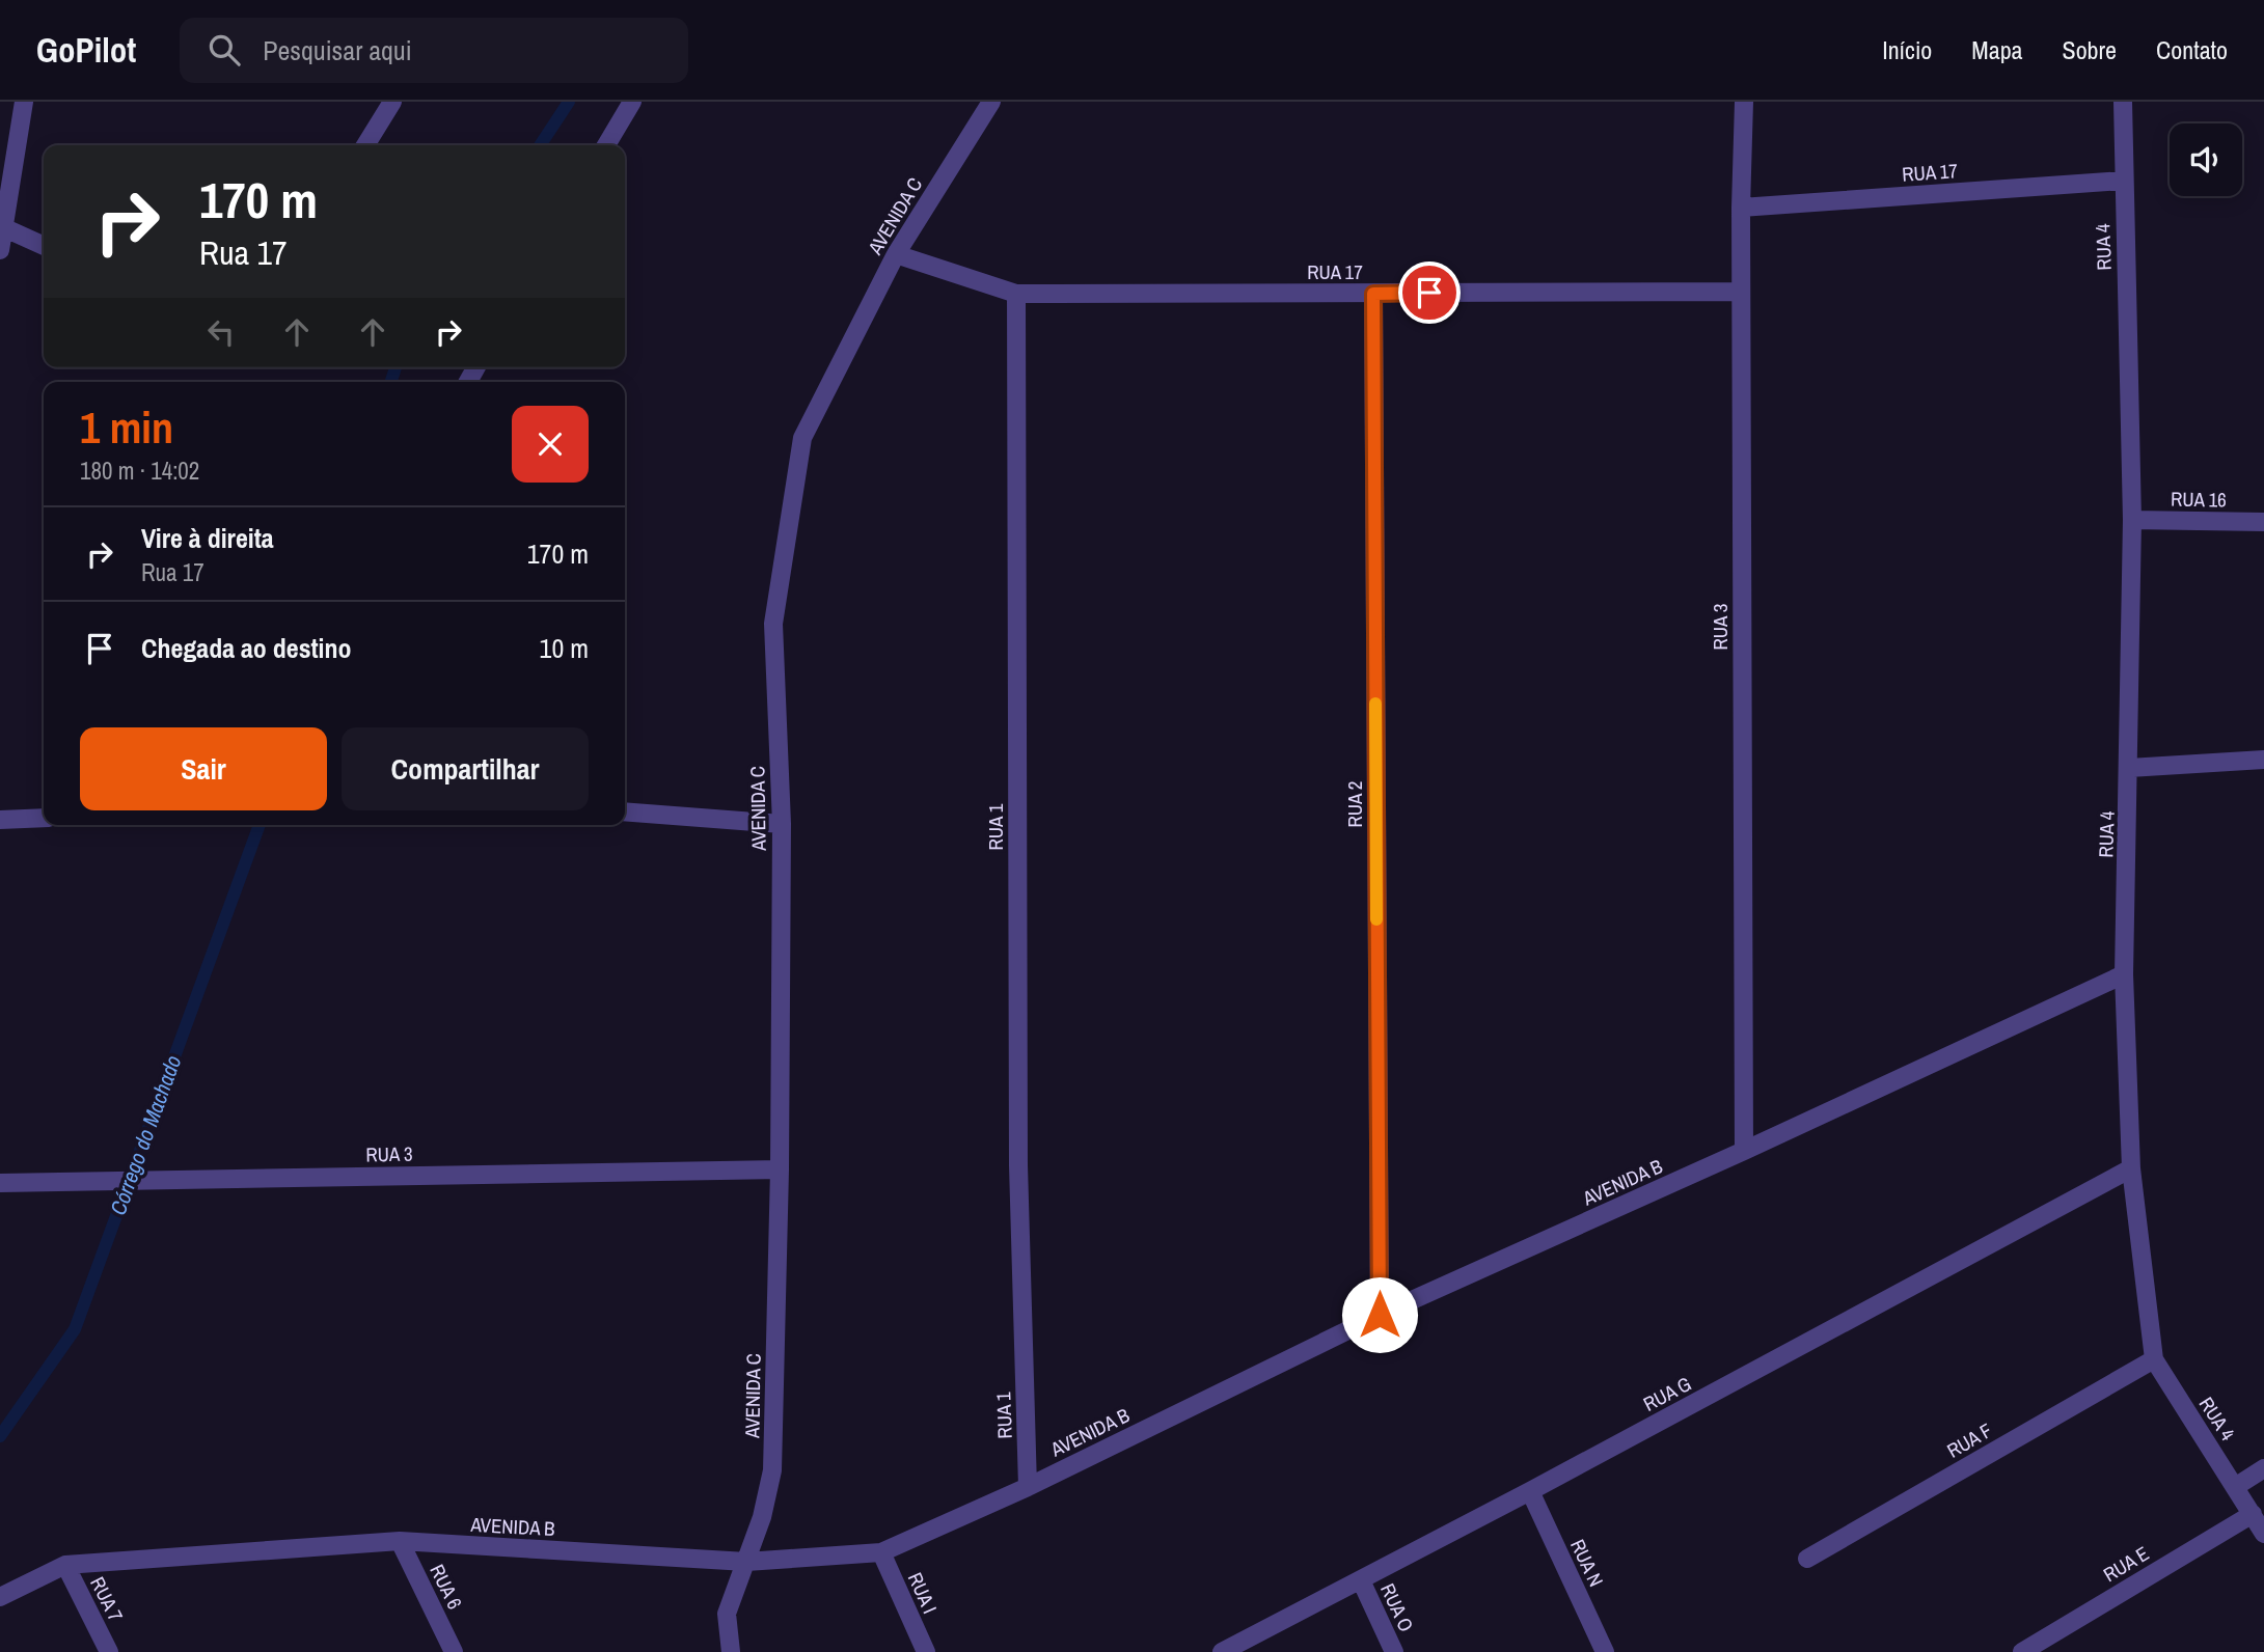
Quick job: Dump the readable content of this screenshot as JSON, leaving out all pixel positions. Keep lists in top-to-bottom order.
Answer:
{
  "streets": {
    "street": [
      "RUA 17",
      "AVENIDA C",
      "RUA 4",
      "RUA 16",
      "RUA 3",
      "RUA 2",
      "RUA 1",
      "AVENIDA B",
      "RUA G",
      "RUA F",
      "RUA N",
      "RUA E",
      "RUA 6",
      "RUA I",
      "RUA 7",
      "RUA O"
    ]
  },
  "crossings": [
    ["RUA 17", "RUA 4"],
    ["RUA 17", "RUA 3"],
    ["RUA 17", "RUA 2"],
    ["RUA 17", "RUA 1"],
    ["AVENIDA C", "RUA 3"],
    ["AVENIDA C", "AVENIDA B"],
    ["RUA 4", "RUA 16"],
    ["RUA 4", "AVENIDA B"],
    ["RUA 4", "RUA G"],
    ["RUA 4", "RUA F"],
    ["RUA 4", "RUA E"],
    ["RUA 3", "AVENIDA B"],
    ["RUA 2", "AVENIDA B"],
    ["RUA 1", "AVENIDA B"],
    ["AVENIDA B", "RUA 6"],
    ["AVENIDA B", "RUA I"],
    ["AVENIDA B", "RUA 7"],
    ["RUA G", "RUA N"],
    ["RUA G", "RUA O"]
  ],
  "water": ["Córrego do Machado"],
  "page": {
    "header": "GoPilot",
    "search": "Pesquisar aqui",
    "nav": [
      "Início",
      "Mapa",
      "Sobre",
      "Contato"
    ],
    "turn": ["170 m", "Rua 17"],
    "heading": ["1 min", "180 m · 14:02"],
    "list": [
      {
        "name": "Vire à direita",
        "note": "Rua 17",
        "value": "170 m"
      },
      {
        "name": "Chegada ao destino",
        "value": "10 m"
      }
    ],
    "buttons": ["Sair", "Compartilhar"]
  }
}
